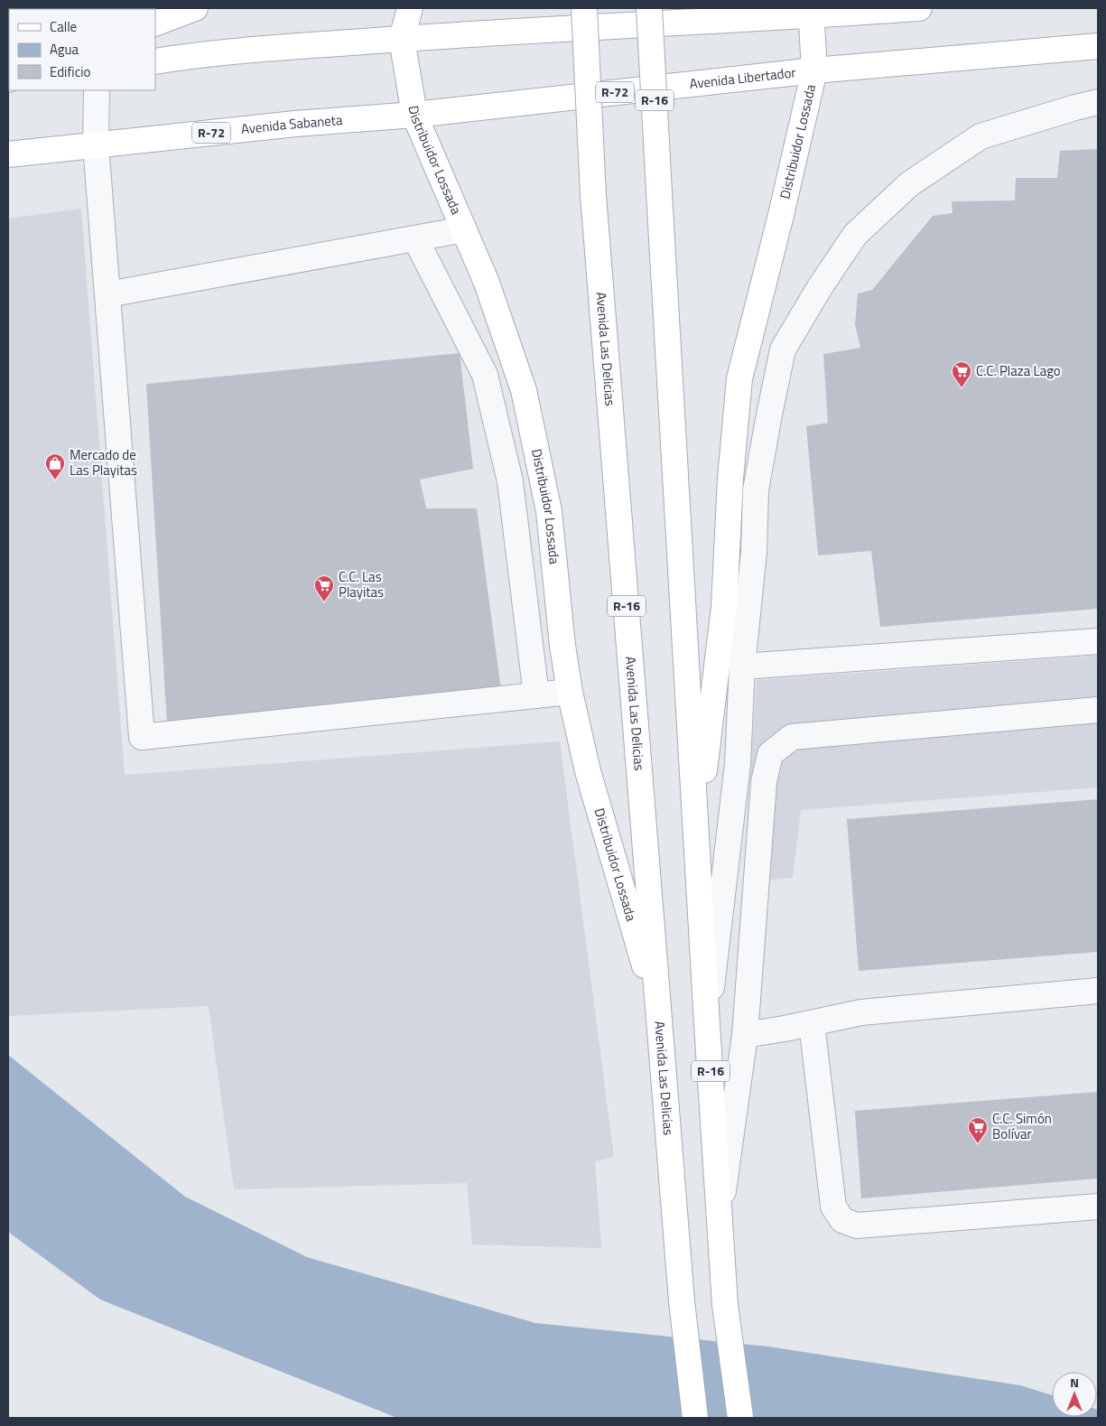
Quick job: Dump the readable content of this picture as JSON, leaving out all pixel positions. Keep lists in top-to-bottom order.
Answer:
{
  "streets": {
    "main road": [
      "Avenida Libertador",
      "R-72",
      "R-16",
      "Avenida Sabaneta",
      "Distribuidor Lossada",
      "Avenida Las Delicias"
    ]
  },
  "crossings": [
    ["Avenida Libertador", "Avenida Sabaneta"],
    ["Avenida Libertador", "Distribuidor Lossada"],
    ["R-16", "Distribuidor Lossada"],
    ["Avenida Sabaneta", "Distribuidor Lossada"],
    ["Distribuidor Lossada", "Avenida Las Delicias"]
  ],
  "places": {
    "supermarket": ["C.C. Plaza Lago", "C.C. Las Playitas", "C.C. Simón Bolívar"],
    "shop": ["Mercado de Las Playitas"]
  },
  "legend": ["Calle", "Agua", "Edificio"],
  "north": "top"
}
